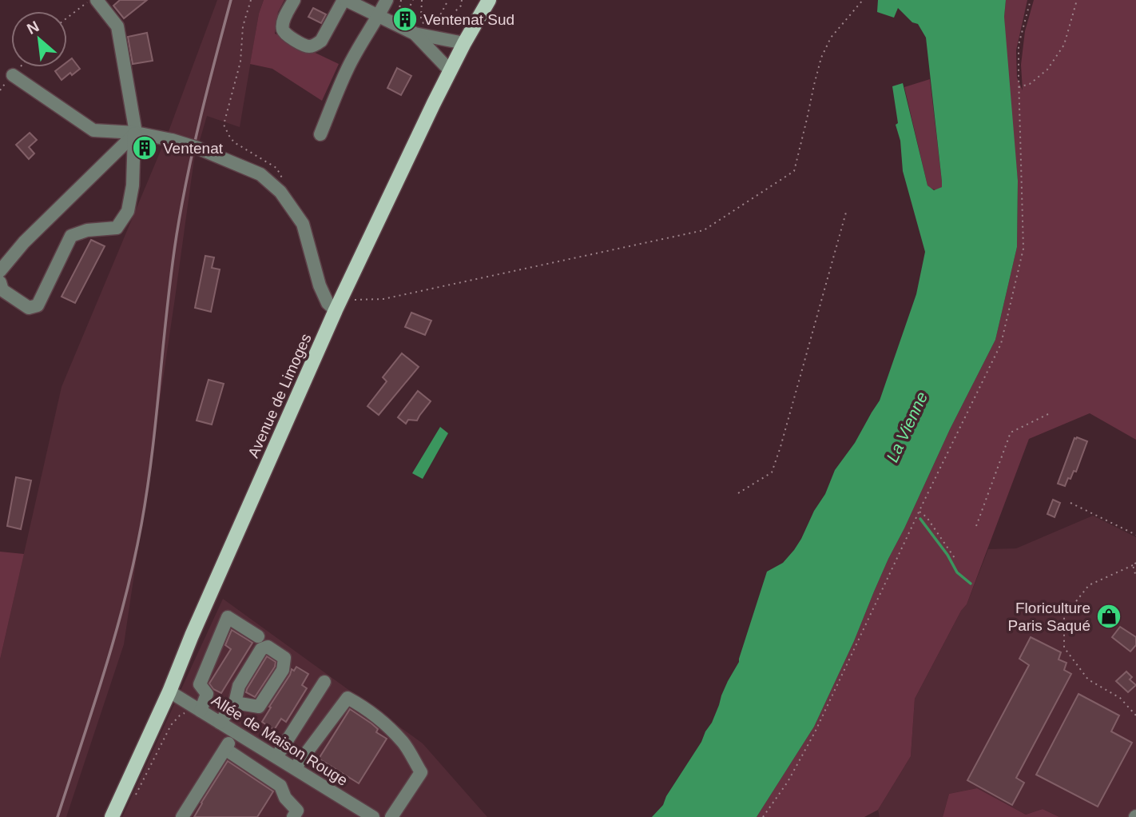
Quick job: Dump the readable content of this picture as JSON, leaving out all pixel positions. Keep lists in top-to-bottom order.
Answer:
{
  "streets": {
    "main road": ["Avenue de Limoges"],
    "street": ["Allée de Maison Rouge"]
  },
  "crossings": [
    ["Avenue de Limoges", "Allée de Maison Rouge"]
  ],
  "water": ["La Vienne"],
  "places": {
    "building": ["Ventenat Sud", "Ventenat"],
    "shop": ["Floriculture Paris Saqué"]
  },
  "north": "top left"
}
